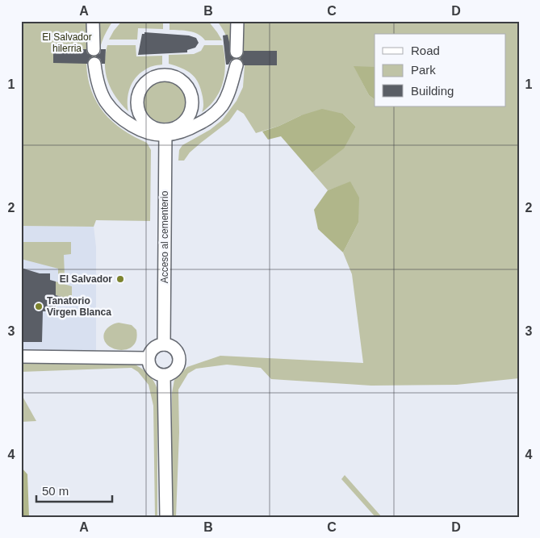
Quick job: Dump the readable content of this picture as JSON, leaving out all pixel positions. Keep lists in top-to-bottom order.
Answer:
{
  "streets": {
    "street": ["Acceso al cementerio"]
  },
  "parks": ["El Salvador hilerria"],
  "places": ["El Salvador", "Tanatorio Virgen Blanca"],
  "legend": ["Road", "Park", "Building"],
  "scale_bar": "50 m",
  "grid": {
    "columns": [
      "A",
      "B",
      "C",
      "D"
    ],
    "rows": [
      "1",
      "2",
      "3",
      "4"
    ]
  }
}
